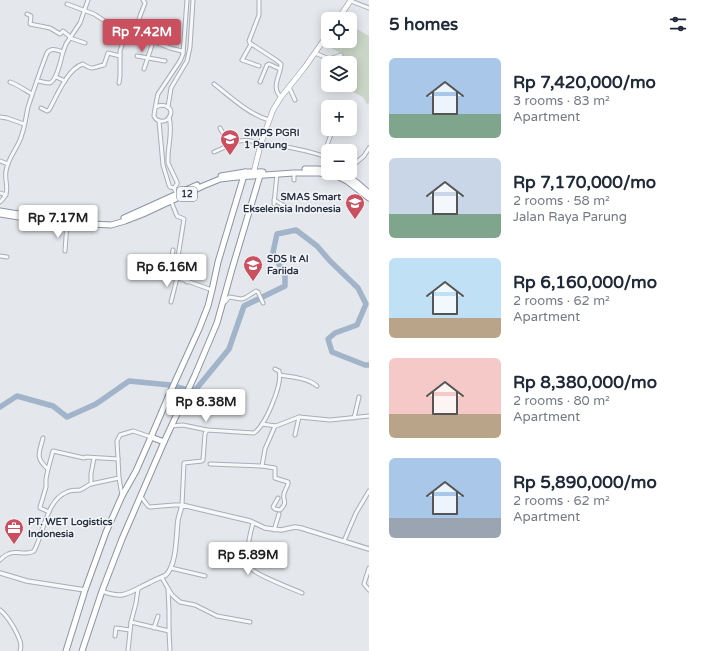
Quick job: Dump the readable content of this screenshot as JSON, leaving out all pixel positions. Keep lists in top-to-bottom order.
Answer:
{
  "streets": {
    "highway": ["12"]
  },
  "places": {
    "school or university": ["SMPS PGRI 1 Parung", "SMAS Smart Ekselensia Indonesia", "SDS It Al Fariida"],
    "office": ["PT. WET Logistics Indonesia"]
  },
  "page": {
    "heading": "5 homes",
    "map_buttons": ["+", "−"],
    "price": [
      "Rp 7.42M",
      "Rp 7.17M",
      "Rp 6.16M",
      "Rp 8.38M",
      "Rp 5.89M"
    ],
    "list": [
      {
        "name": "Rp 7,420,000/mo",
        "note": "3 rooms · 83 m² · Apartment"
      },
      {
        "name": "Rp 7,170,000/mo",
        "note": "2 rooms · 58 m² · Jalan Raya Parung"
      },
      {
        "name": "Rp 6,160,000/mo",
        "note": "2 rooms · 62 m² · Apartment"
      },
      {
        "name": "Rp 8,380,000/mo",
        "note": "2 rooms · 80 m² · Apartment"
      },
      {
        "name": "Rp 5,890,000/mo",
        "note": "2 rooms · 62 m² · Apartment"
      }
    ]
  }
}
